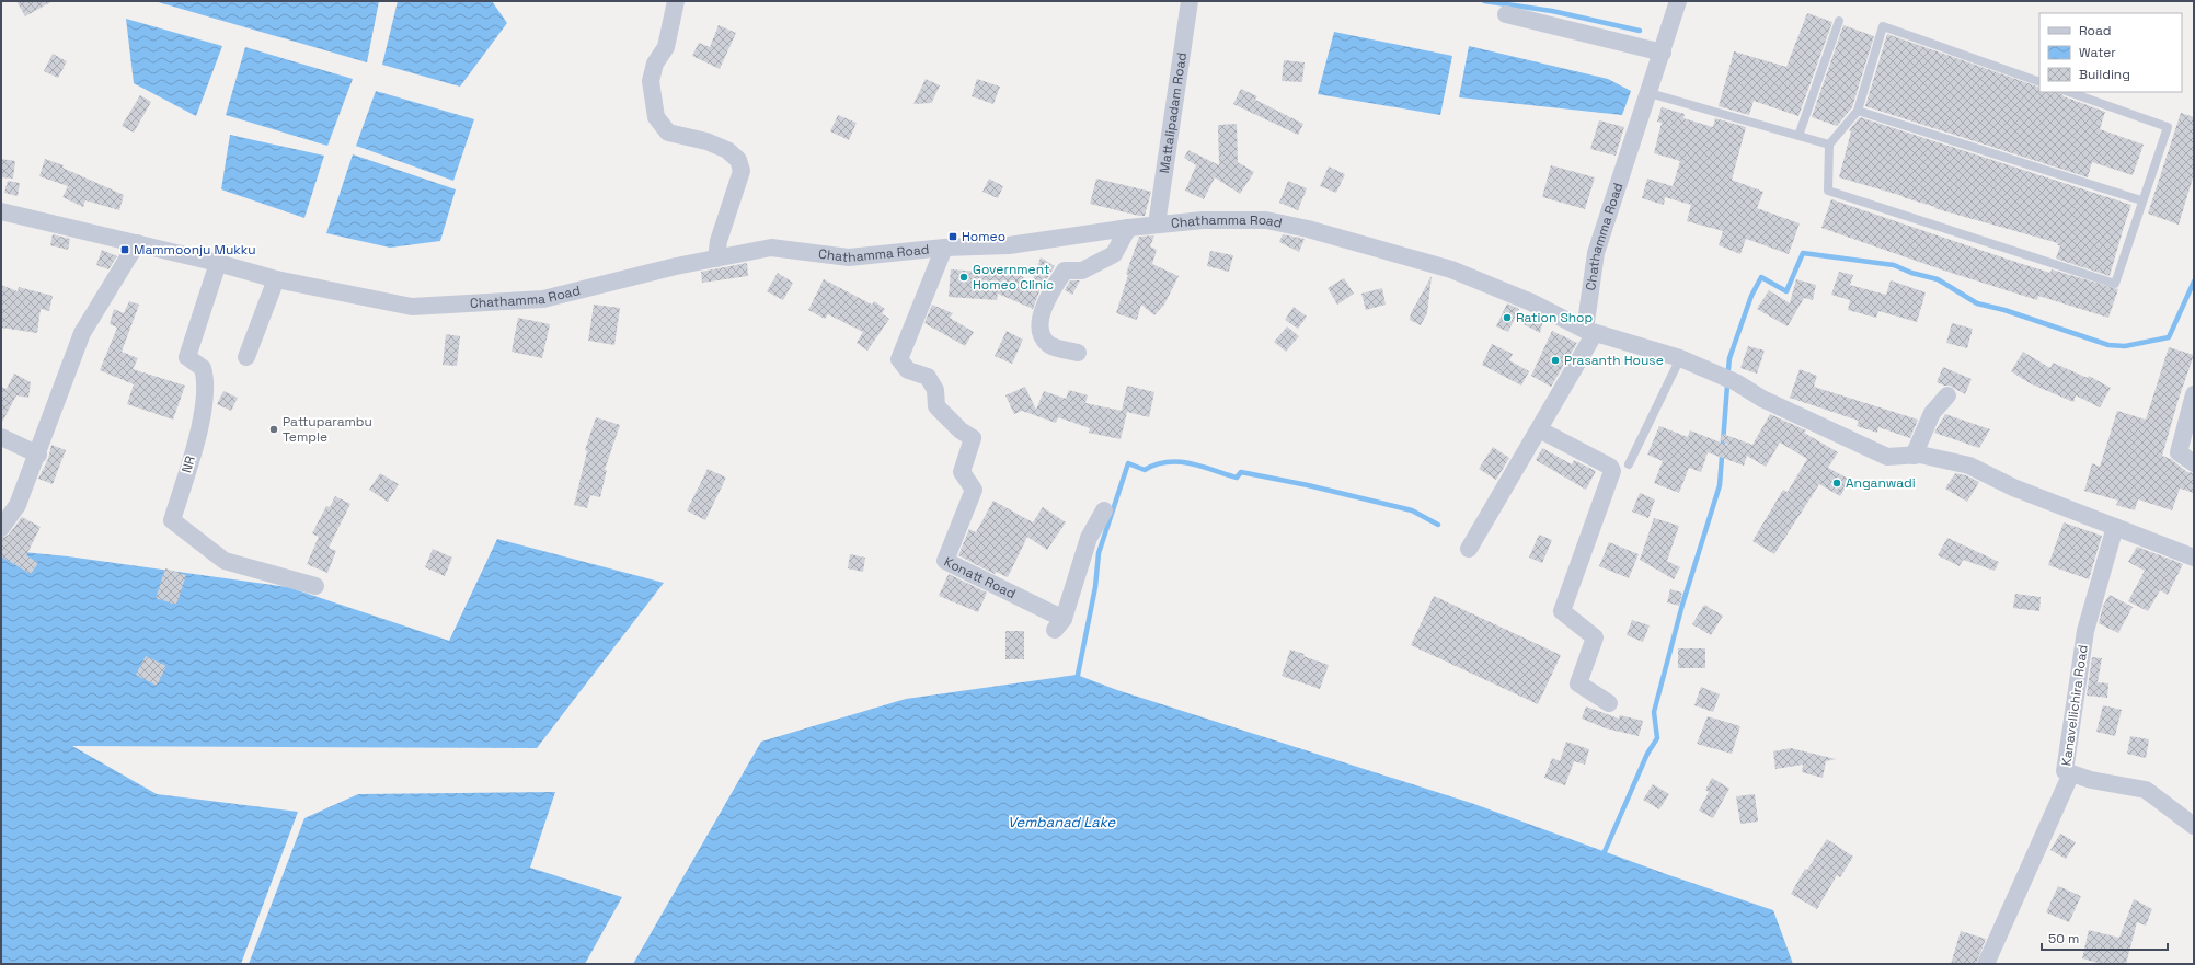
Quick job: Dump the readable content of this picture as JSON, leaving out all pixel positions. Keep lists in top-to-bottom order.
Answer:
{
  "streets": {
    "street": [
      "Mattalipadam Road",
      "Chathamma Road",
      "NR",
      "Konatt Road",
      "Kanavellichira Road"
    ]
  },
  "crossings": [
    ["Mattalipadam Road", "Chathamma Road"],
    ["Chathamma Road", "NR"],
    ["Chathamma Road", "Konatt Road"]
  ],
  "water": ["Vembanad Lake"],
  "places": {
    "transit": ["Homeo", "Mammoonju Mukku"],
    "other": [
      "Government Homeo Clinic",
      "Ration Shop",
      "Prasanth House",
      "Pattuparambu Temple",
      "Anganwadi"
    ]
  },
  "legend": ["Road", "Water", "Building"],
  "scale_bar": "50 m"
}
